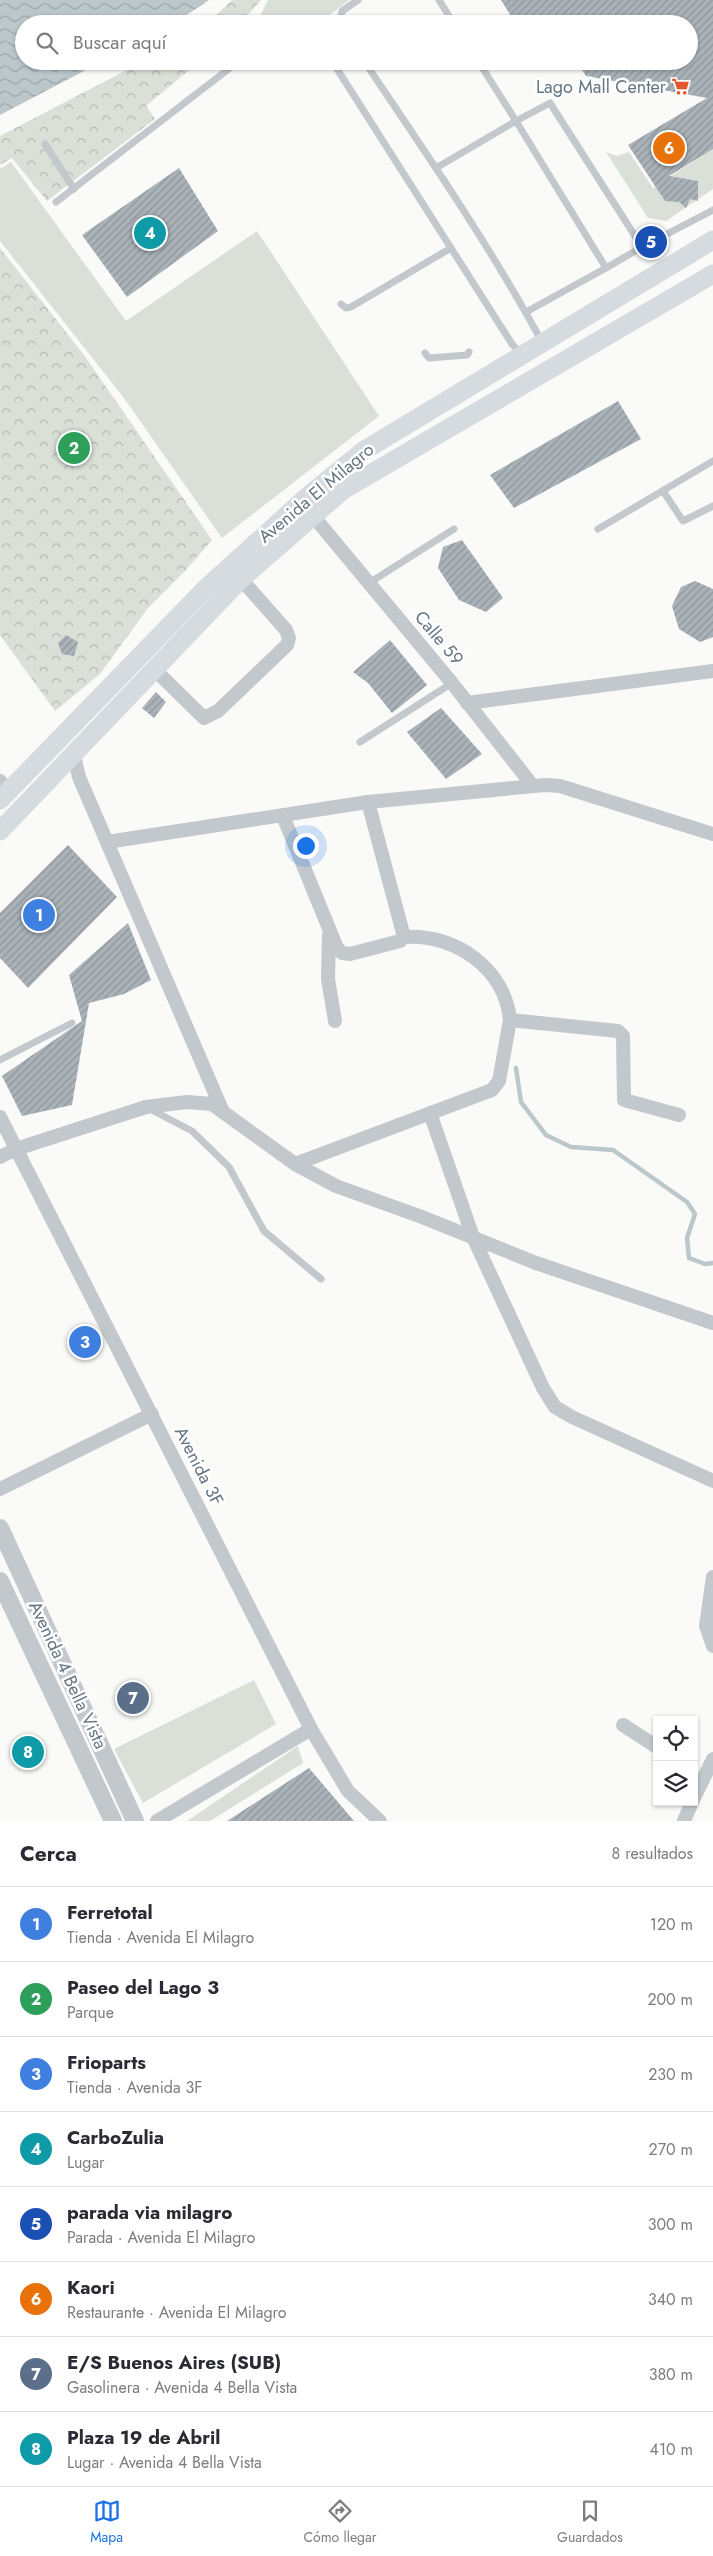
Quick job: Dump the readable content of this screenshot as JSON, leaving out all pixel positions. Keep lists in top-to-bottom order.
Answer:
{
  "streets": {
    "main road": ["Avenida El Milagro"],
    "street": ["Calle 59", "Avenida 3F", "Avenida 4 Bella Vista"]
  },
  "crossings": [
    ["Avenida El Milagro", "Calle 59"]
  ],
  "places": {
    "supermarket": ["Lago Mall Center"]
  },
  "page": {
    "search": "Buscar aquí",
    "pins": [
      "6",
      "4",
      "5",
      "2",
      "1",
      "3",
      "7",
      "8"
    ],
    "heading": ["Cerca", "8 resultados"],
    "list": [
      {
        "mark": "1",
        "name": "Ferretotal",
        "note": "Tienda · Avenida El Milagro",
        "value": "120 m"
      },
      {
        "mark": "2",
        "name": "Paseo del Lago 3",
        "note": "Parque",
        "value": "200 m"
      },
      {
        "mark": "3",
        "name": "Frioparts",
        "note": "Tienda · Avenida 3F",
        "value": "230 m"
      },
      {
        "mark": "4",
        "name": "CarboZulia",
        "note": "Lugar",
        "value": "270 m"
      },
      {
        "mark": "5",
        "name": "parada via milagro",
        "note": "Parada · Avenida El Milagro",
        "value": "300 m"
      },
      {
        "mark": "6",
        "name": "Kaori",
        "note": "Restaurante · Avenida El Milagro",
        "value": "340 m"
      },
      {
        "mark": "7",
        "name": "E/S Buenos Aires (SUB)",
        "note": "Gasolinera · Avenida 4 Bella Vista",
        "value": "380 m"
      },
      {
        "mark": "8",
        "name": "Plaza 19 de Abril",
        "note": "Lugar · Avenida 4 Bella Vista",
        "value": "410 m"
      }
    ],
    "nav": ["Mapa", "Cómo llegar", "Guardados"]
  }
}
